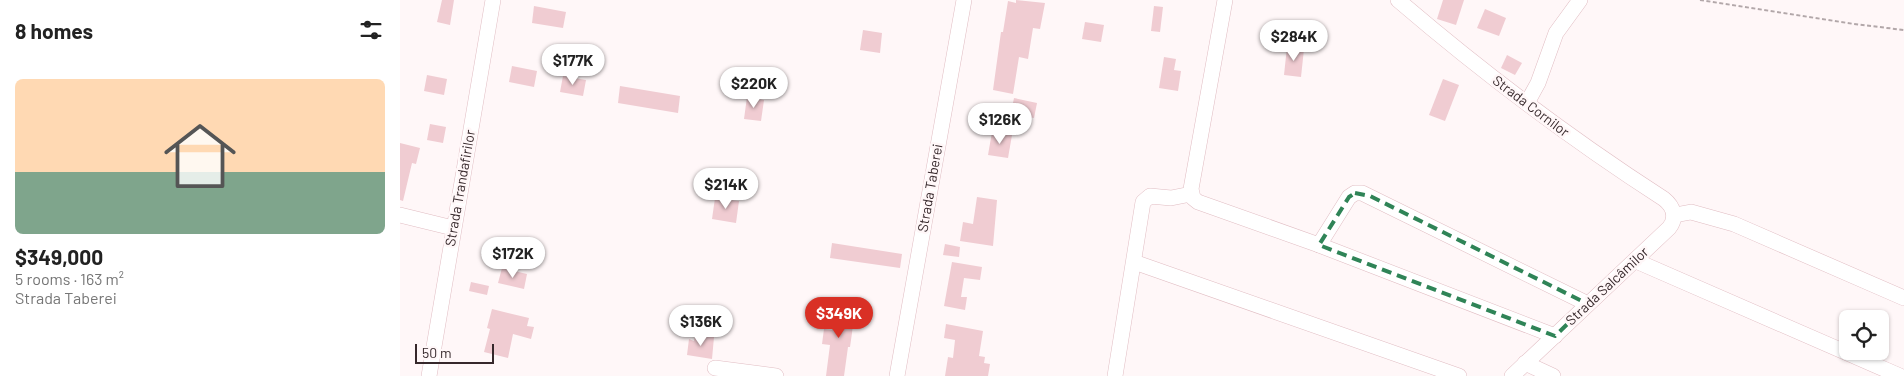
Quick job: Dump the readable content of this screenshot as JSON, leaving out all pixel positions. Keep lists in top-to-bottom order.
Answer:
{
  "streets": {
    "street": [
      "Strada Cornilor",
      "Strada Trandafirilor",
      "Strada Taberei",
      "Strada Salcâmilor"
    ]
  },
  "crossings": [
    ["Strada Cornilor", "Strada Salcâmilor"]
  ],
  "scale_bar": "50 m",
  "page": {
    "heading": "8 homes",
    "price": [
      "$284K",
      "$177K",
      "$220K",
      "$126K",
      "$214K",
      "$172K",
      "$349K",
      "$136K"
    ],
    "list": [
      {
        "name": "$349,000",
        "note": "5 rooms · 163 m² · Strada Taberei"
      }
    ],
    "scale": "50 m"
  }
}
